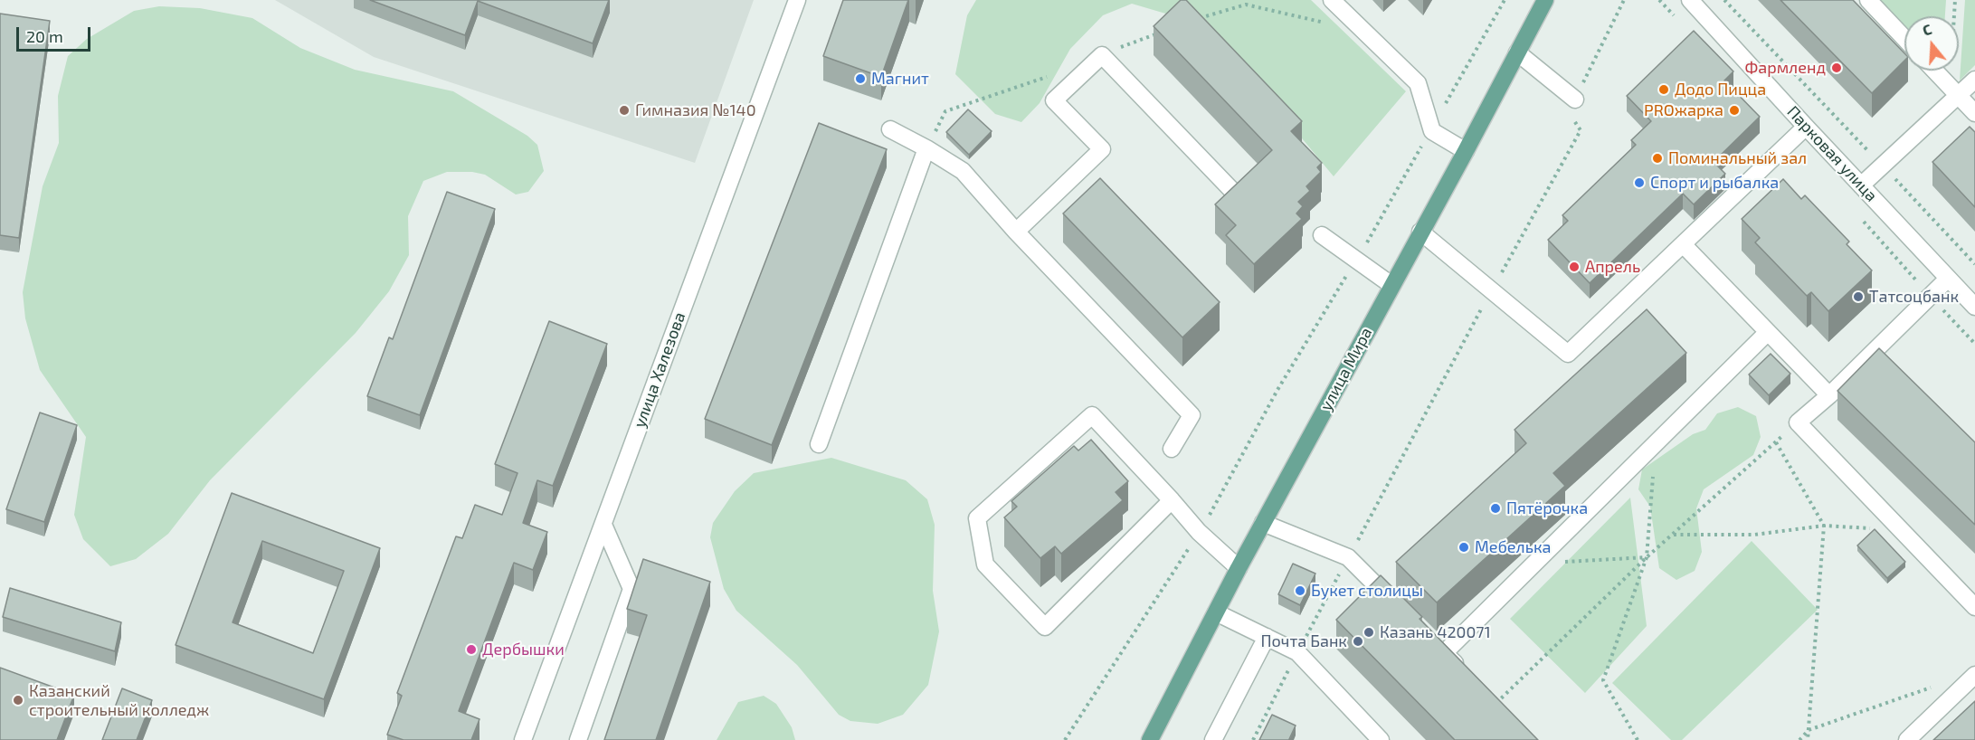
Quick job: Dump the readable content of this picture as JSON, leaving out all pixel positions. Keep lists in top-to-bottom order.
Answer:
{
  "streets": {
    "main road": ["улица Мира"],
    "street": ["Парковая улица", "улица Халезова"]
  },
  "places": [
    "Фармленд",
    "Магнит",
    "Додо Пицца",
    "Гимназия №140",
    "PROжарка",
    "Поминальный зал",
    "Спорт и рыбалка",
    "Апрель",
    "Татсоцбанк",
    "Пятёрочка",
    "Мебелька",
    "Букет столицы",
    "Казань 420071",
    "Почта Банк",
    "Дербышки",
    "Казанский строительный колледж"
  ],
  "scale_bar": "20 m",
  "north": "top"
}
